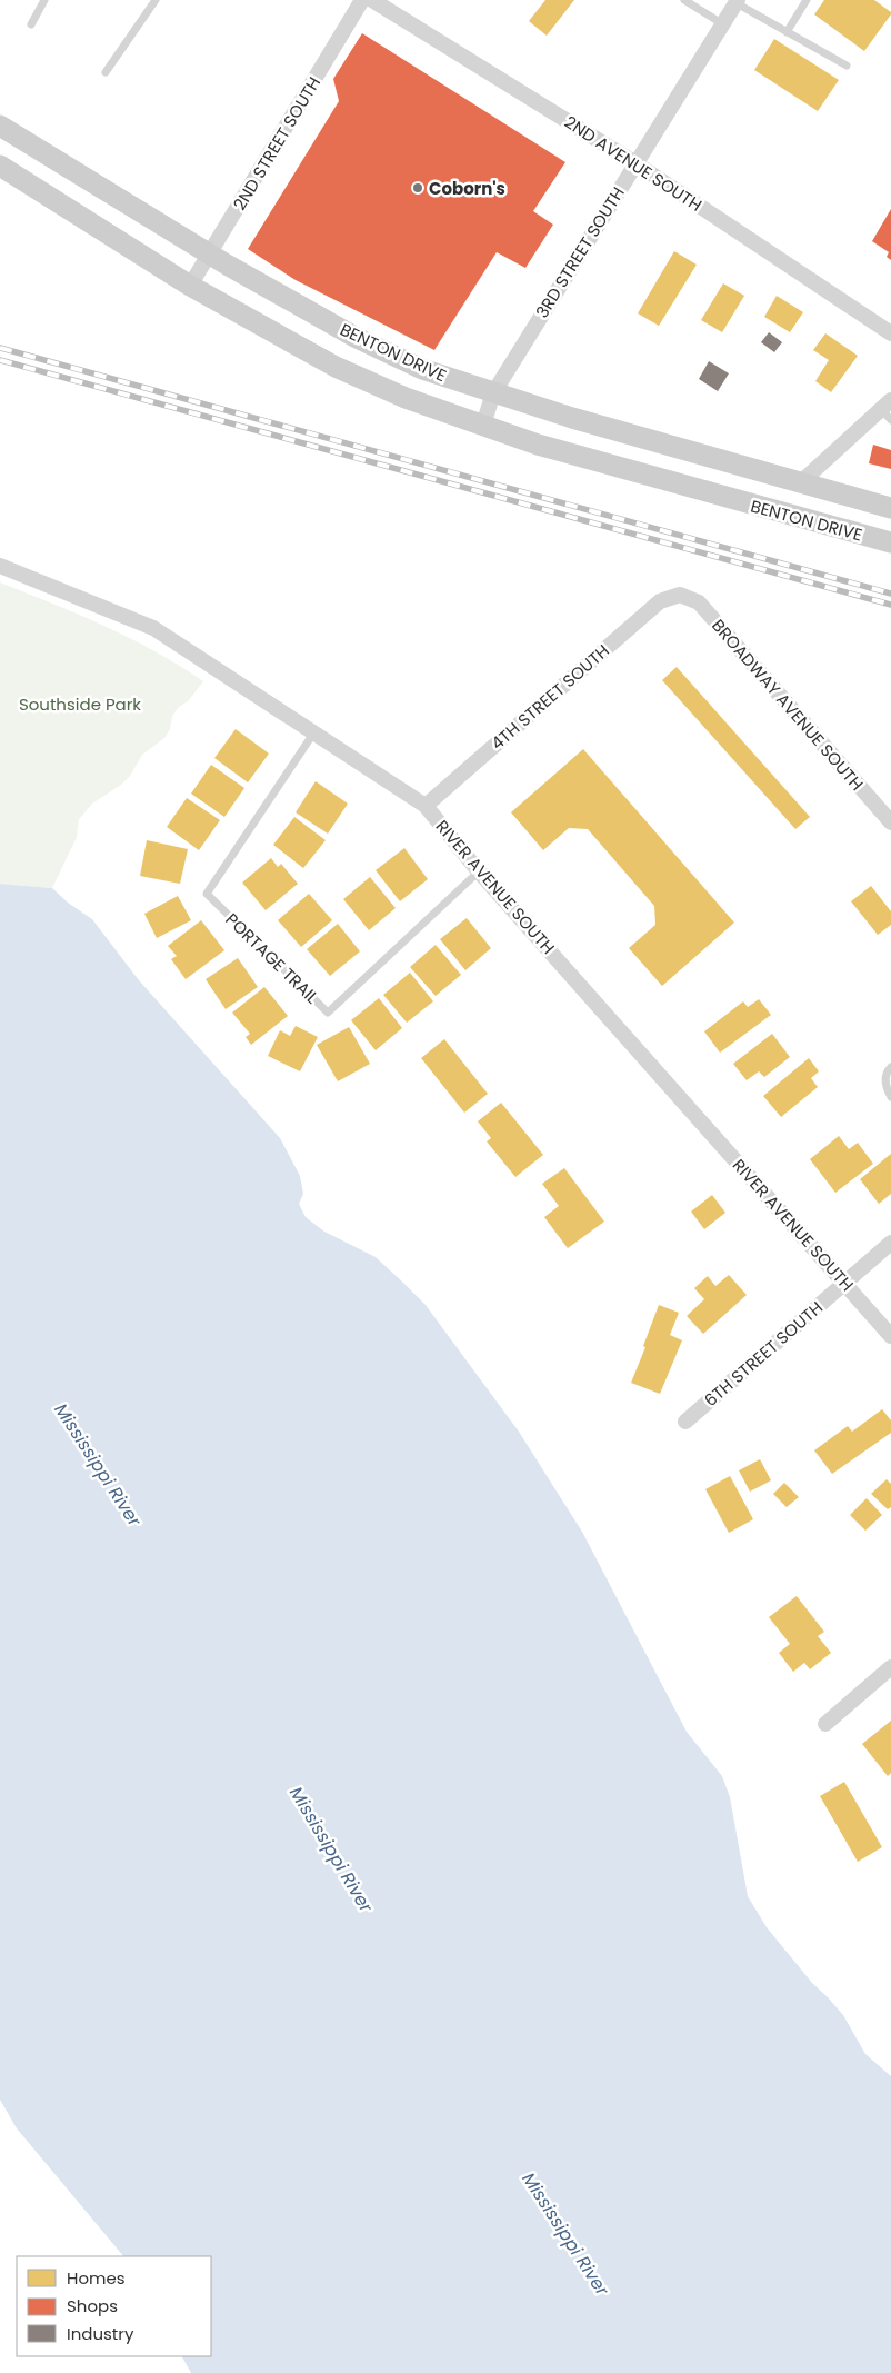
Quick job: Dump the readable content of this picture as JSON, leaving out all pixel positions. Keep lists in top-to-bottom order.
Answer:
{
  "streets": {
    "main road": ["BENTON DRIVE"],
    "street": [
      "2ND STREET SOUTH",
      "2ND AVENUE SOUTH",
      "3RD STREET SOUTH",
      "4TH STREET SOUTH",
      "BROADWAY AVENUE SOUTH",
      "RIVER AVENUE SOUTH",
      "6TH STREET SOUTH"
    ],
    "lane": ["PORTAGE TRAIL"]
  },
  "crossings": [
    ["2ND STREET SOUTH", "BENTON DRIVE"],
    ["2ND AVENUE SOUTH", "3RD STREET SOUTH"],
    ["3RD STREET SOUTH", "BENTON DRIVE"],
    ["4TH STREET SOUTH", "BROADWAY AVENUE SOUTH"],
    ["4TH STREET SOUTH", "RIVER AVENUE SOUTH"],
    ["RIVER AVENUE SOUTH", "PORTAGE TRAIL"],
    ["RIVER AVENUE SOUTH", "6TH STREET SOUTH"]
  ],
  "water": ["Mississippi River"],
  "parks": ["Southside Park"],
  "places": ["Coborn's"],
  "legend": ["Homes", "Shops", "Industry"]
}
